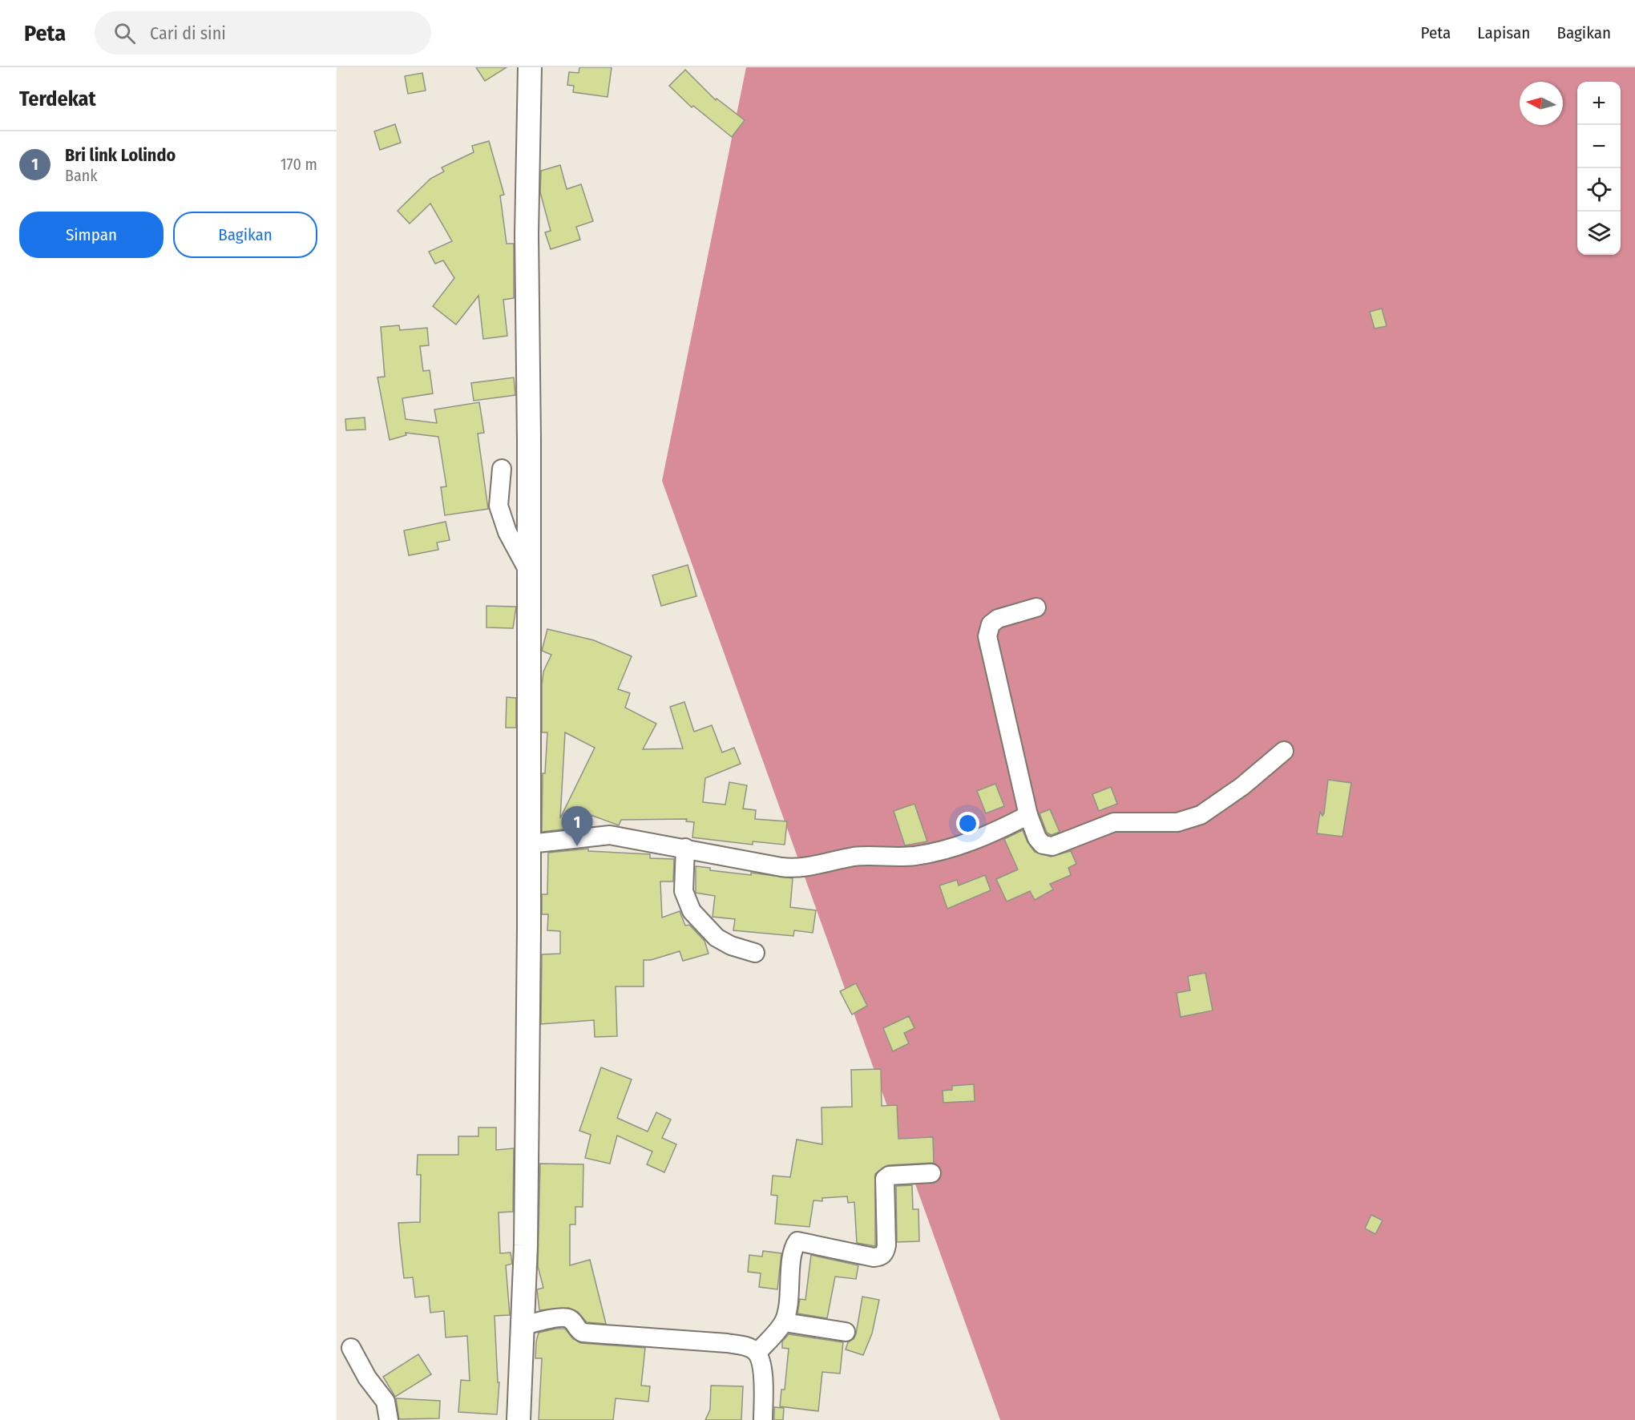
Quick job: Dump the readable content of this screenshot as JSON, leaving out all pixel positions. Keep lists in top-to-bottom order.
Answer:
{
  "north": "left",
  "page": {
    "header": "Peta",
    "search": "Cari di sini",
    "nav": ["Peta", "Lapisan", "Bagikan"],
    "heading": "Terdekat",
    "map_buttons": ["+", "−"],
    "list": [
      {
        "mark": "1",
        "name": "Bri link Lolindo",
        "note": "Bank",
        "value": "170 m"
      }
    ],
    "buttons": ["Simpan", "Bagikan"],
    "pins": "1"
  }
}
